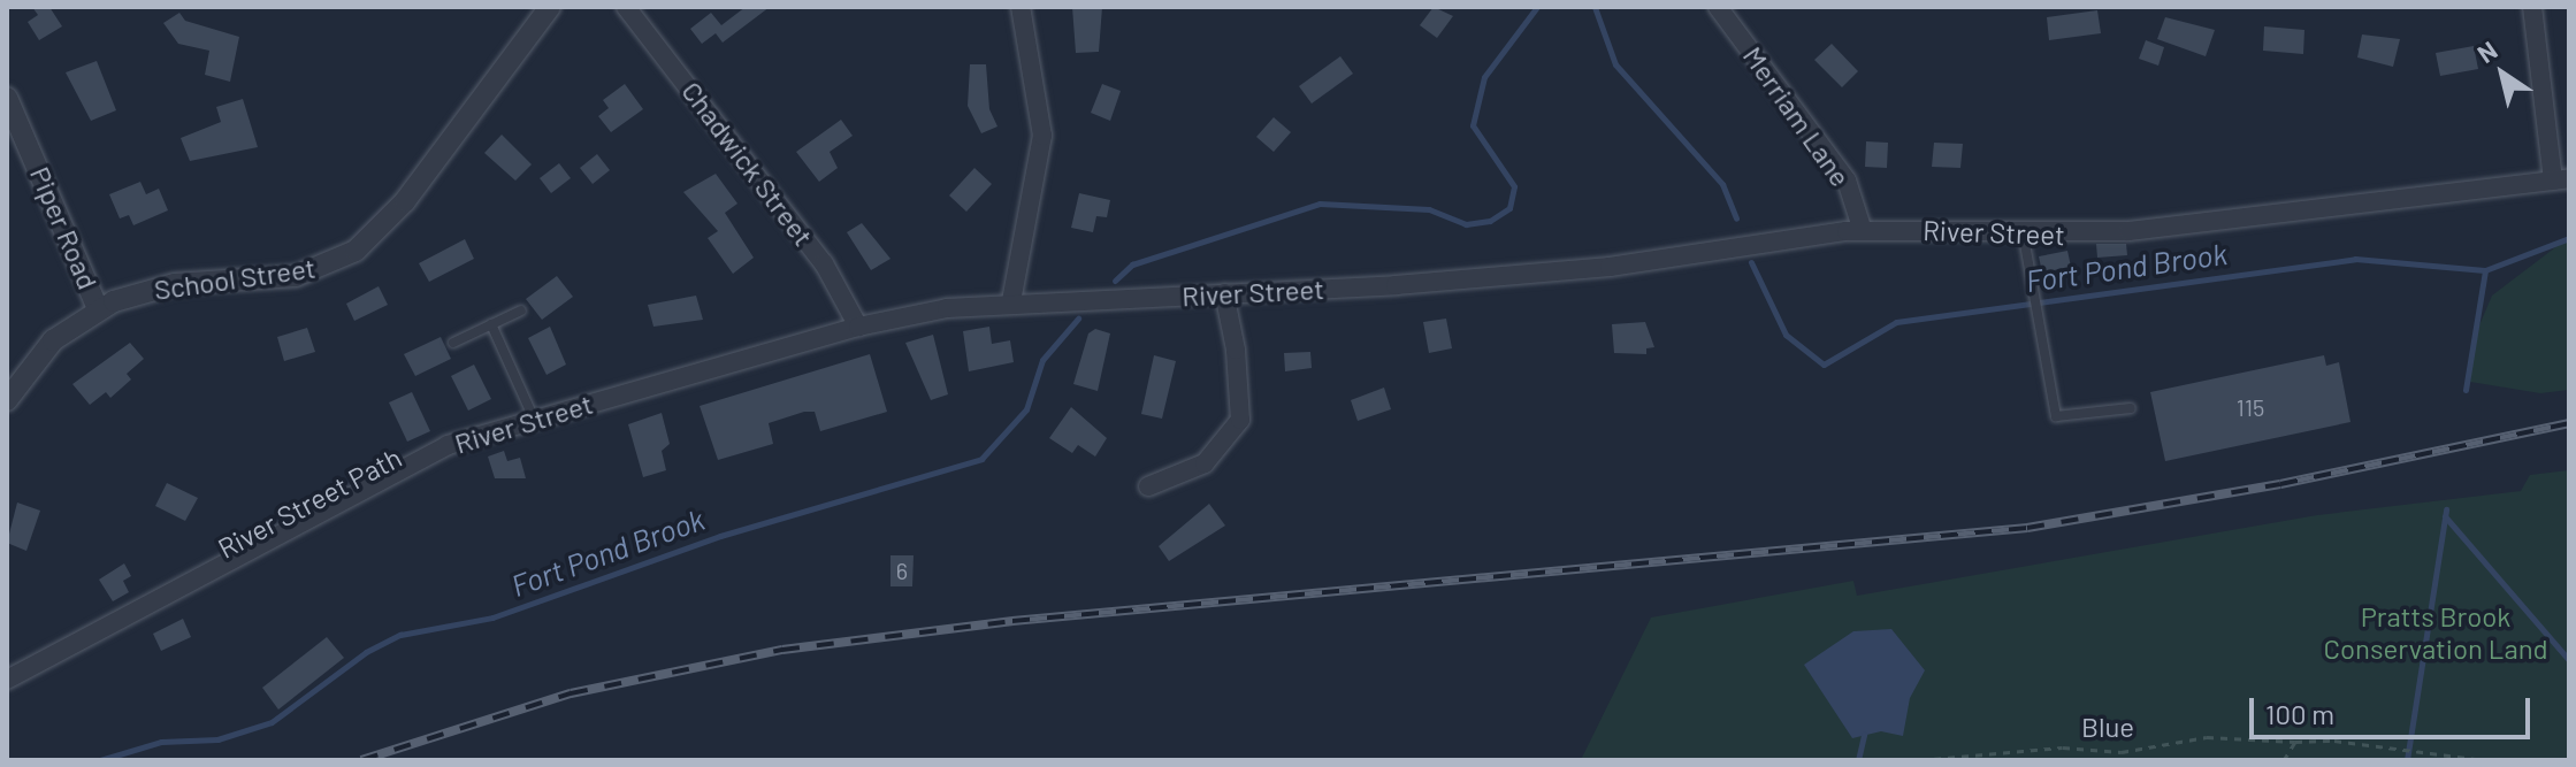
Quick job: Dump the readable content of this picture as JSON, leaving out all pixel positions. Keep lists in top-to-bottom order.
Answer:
{
  "streets": {
    "street": [
      "Merriam Lane",
      "Chadwick Street",
      "Piper Road",
      "River Street",
      "School Street"
    ],
    "path": ["Blue"]
  },
  "crossings": [
    ["Merriam Lane", "River Street"],
    ["Chadwick Street", "River Street"],
    ["Piper Road", "School Street"]
  ],
  "water": ["Fort Pond Brook"],
  "parks": ["Pratts Brook Conservation Land"],
  "house_numbers": ["115", "6"],
  "scale_bar": "100 m",
  "north": "top left"
}
